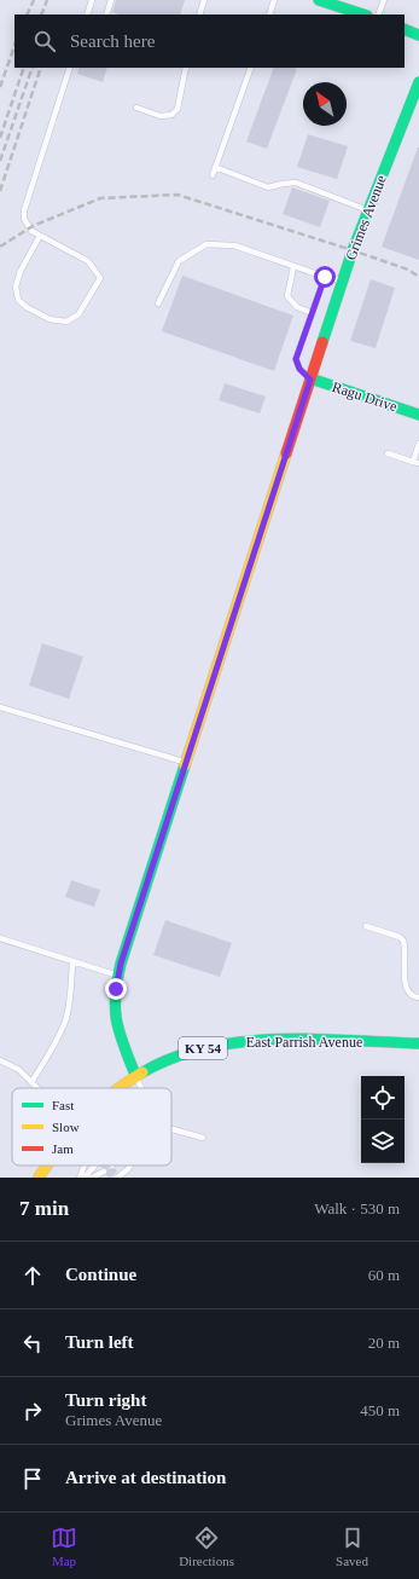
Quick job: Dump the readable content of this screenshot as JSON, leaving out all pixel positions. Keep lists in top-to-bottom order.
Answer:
{
  "streets": {
    "street": [
      "Grimes Avenue",
      "Ragu Drive",
      "East Parrish Avenue",
      "KY 54"
    ]
  },
  "crossings": [
    ["Grimes Avenue", "Ragu Drive"],
    ["Grimes Avenue", "East Parrish Avenue"]
  ],
  "legend": ["Fast", "Slow", "Jam"],
  "north": "top left",
  "page": {
    "search": "Search here",
    "heading": ["7 min", "Walk · 530 m"],
    "list": [
      ["Continue", "60 m"],
      ["Turn left", "20 m"],
      ["Turn right", "Grimes Avenue", "450 m"],
      "Arrive at destination"
    ],
    "nav": ["Map", "Directions", "Saved"]
  }
}
